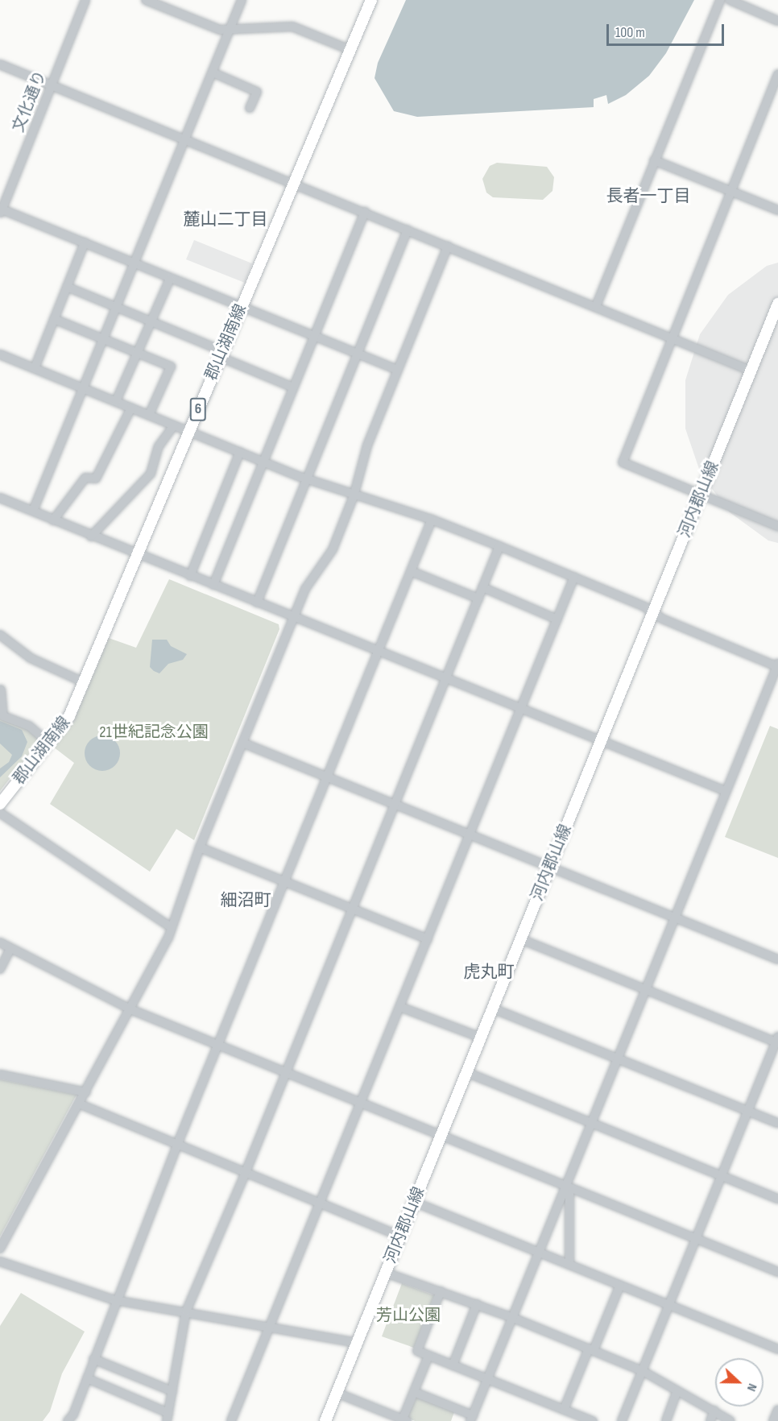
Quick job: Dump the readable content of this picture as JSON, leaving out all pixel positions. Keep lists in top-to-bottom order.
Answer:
{
  "streets": {
    "main road": ["郡山湖南線", "6", "河内郡山線"],
    "street": ["文化通り"]
  },
  "districts": [
    "長者一丁目",
    "麓山二丁目",
    "細沼町",
    "虎丸町"
  ],
  "parks": ["21世紀記念公園", "芳山公園"],
  "scale_bar": "100 m",
  "north": "right"
}
